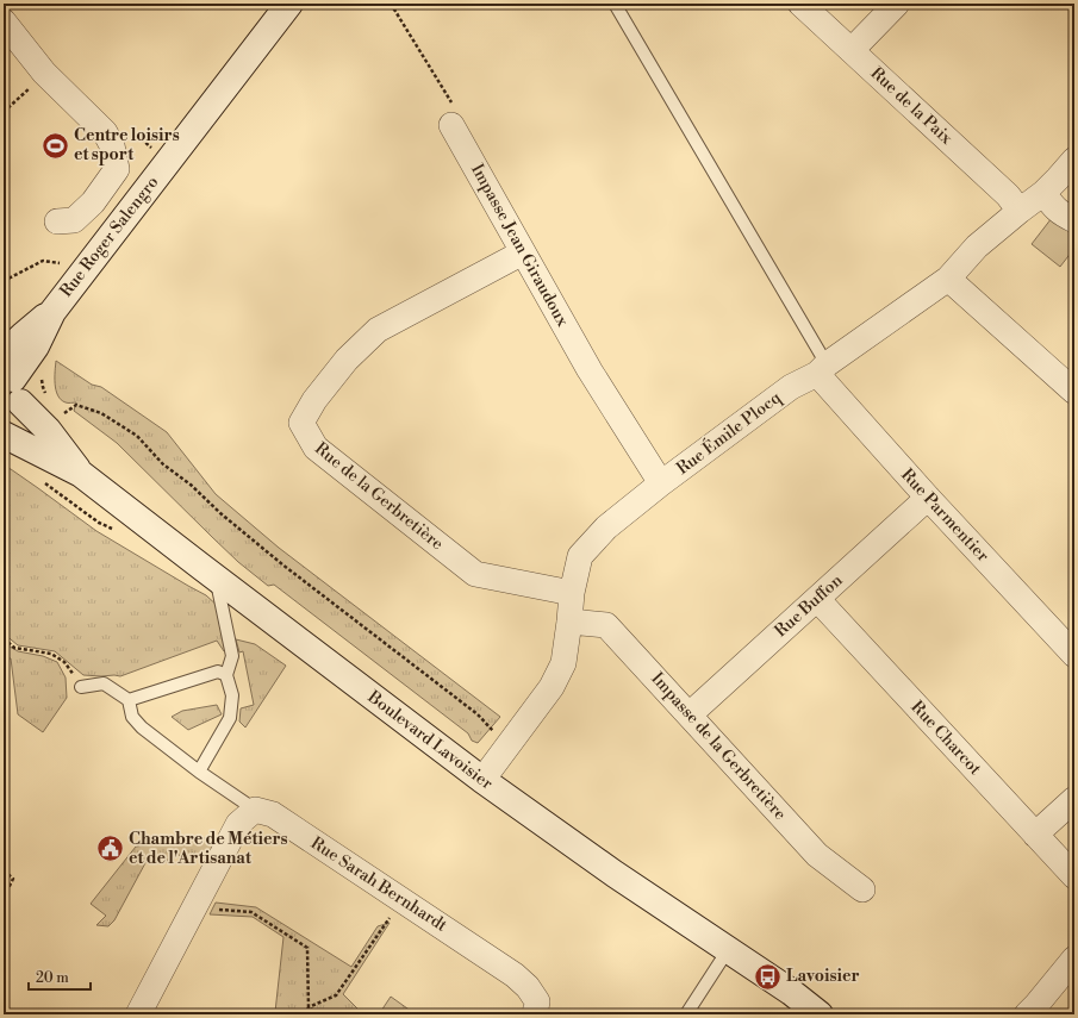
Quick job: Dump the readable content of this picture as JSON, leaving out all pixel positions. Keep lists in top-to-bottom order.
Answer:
{
  "streets": {
    "main road": ["Rue Roger Salengro", "Boulevard Lavoisier"],
    "street": [
      "Rue de la Paix",
      "Impasse Jean Giraudoux",
      "Rue Émile Plocq",
      "Rue de la Gerbretière",
      "Rue Parmentier",
      "Rue Buffon",
      "Rue Charcot",
      "Impasse de la Gerbretière",
      "Rue Sarah Bernhardt"
    ]
  },
  "crossings": [
    ["Rue de la Paix", "Rue Émile Plocq"],
    ["Impasse Jean Giraudoux", "Rue Émile Plocq"],
    ["Impasse Jean Giraudoux", "Rue de la Gerbretière"],
    ["Rue Émile Plocq", "Rue de la Gerbretière"],
    ["Rue Émile Plocq", "Rue Parmentier"],
    ["Rue Émile Plocq", "Boulevard Lavoisier"],
    ["Rue Émile Plocq", "Impasse de la Gerbretière"],
    ["Rue Parmentier", "Rue Buffon"],
    ["Rue Buffon", "Rue Charcot"],
    ["Rue Buffon", "Impasse de la Gerbretière"]
  ],
  "places": {
    "sports": ["Centre loisirs et sport"],
    "public building": ["Chambre de Métiers et de l'Artisanat"],
    "bus stop": ["Lavoisier"]
  },
  "scale_bar": "20 m"
}
